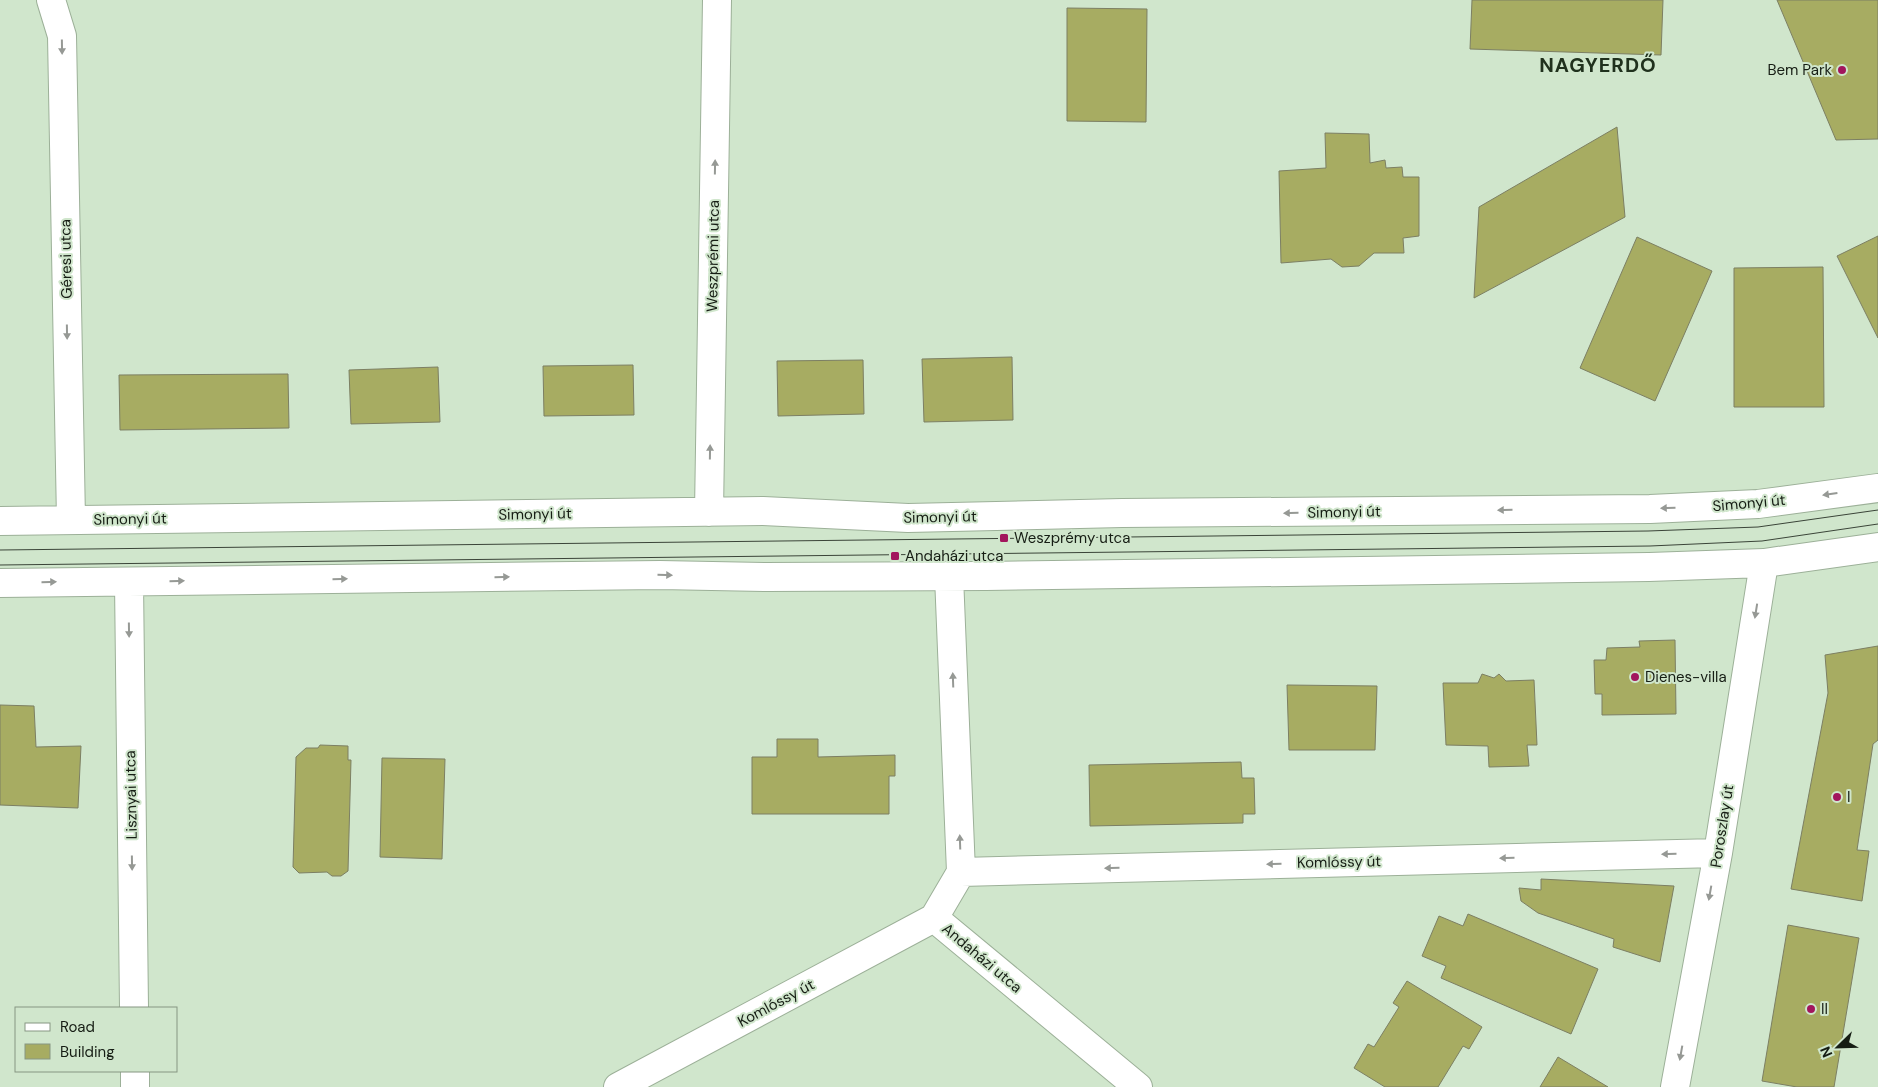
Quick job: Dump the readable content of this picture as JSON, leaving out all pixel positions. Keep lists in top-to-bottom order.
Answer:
{
  "streets": {
    "street": [
      "Weszprémi utca",
      "Géresi utca",
      "Simonyi út",
      "Lisznyai utca",
      "Poroszlay út",
      "Komlóssy út",
      "Andaházi utca"
    ]
  },
  "crossings": [
    ["Weszprémi utca", "Simonyi út"],
    ["Géresi utca", "Simonyi út"],
    ["Poroszlay út", "Komlóssy út"],
    ["Komlóssy út", "Andaházi utca"]
  ],
  "one_way": [
    "Weszprémi utca",
    "Géresi utca",
    "Lisznyai utca",
    "Poroszlay út",
    "Komlóssy út"
  ],
  "districts": ["NAGYERDŐ"],
  "places": {
    "other": [
      "Bem Park",
      "Dienes-villa",
      "I",
      "II"
    ],
    "transit": ["Weszprémy utca", "Andaházi utca"]
  },
  "legend": ["Road", "Building"],
  "north": "bottom left"
}
